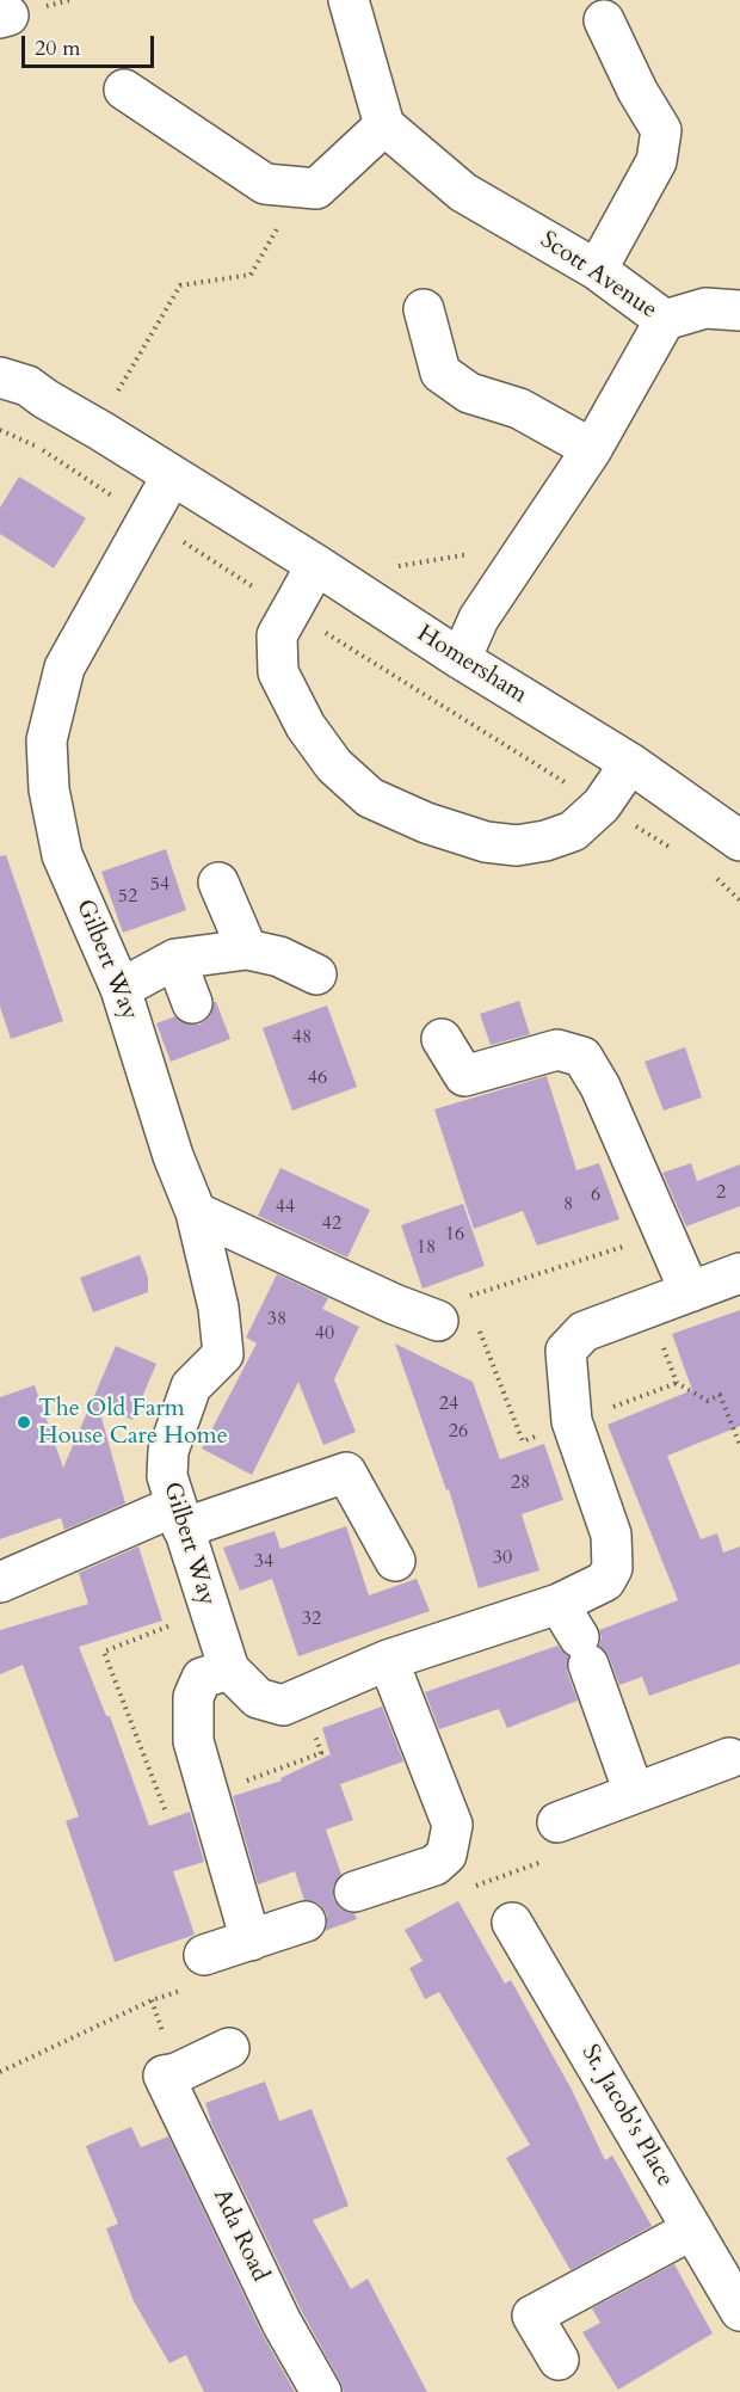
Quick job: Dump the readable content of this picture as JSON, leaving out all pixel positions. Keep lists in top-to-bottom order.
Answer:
{
  "streets": {
    "street": [
      "Scott Avenue",
      "Homersham",
      "Gilbert Way",
      "St. Jacob's Place",
      "Ada Road"
    ]
  },
  "crossings": [
    ["Scott Avenue", "Homersham"],
    ["Homersham", "Gilbert Way"]
  ],
  "places": ["The Old Farm House Care Home"],
  "house_numbers": [
    "54",
    "52",
    "48",
    "46",
    "2",
    "6",
    "8",
    "44",
    "42",
    "16",
    "18",
    "38",
    "40",
    "24",
    "26",
    "28",
    "30",
    "34",
    "32"
  ],
  "scale_bar": "20 m"
}
